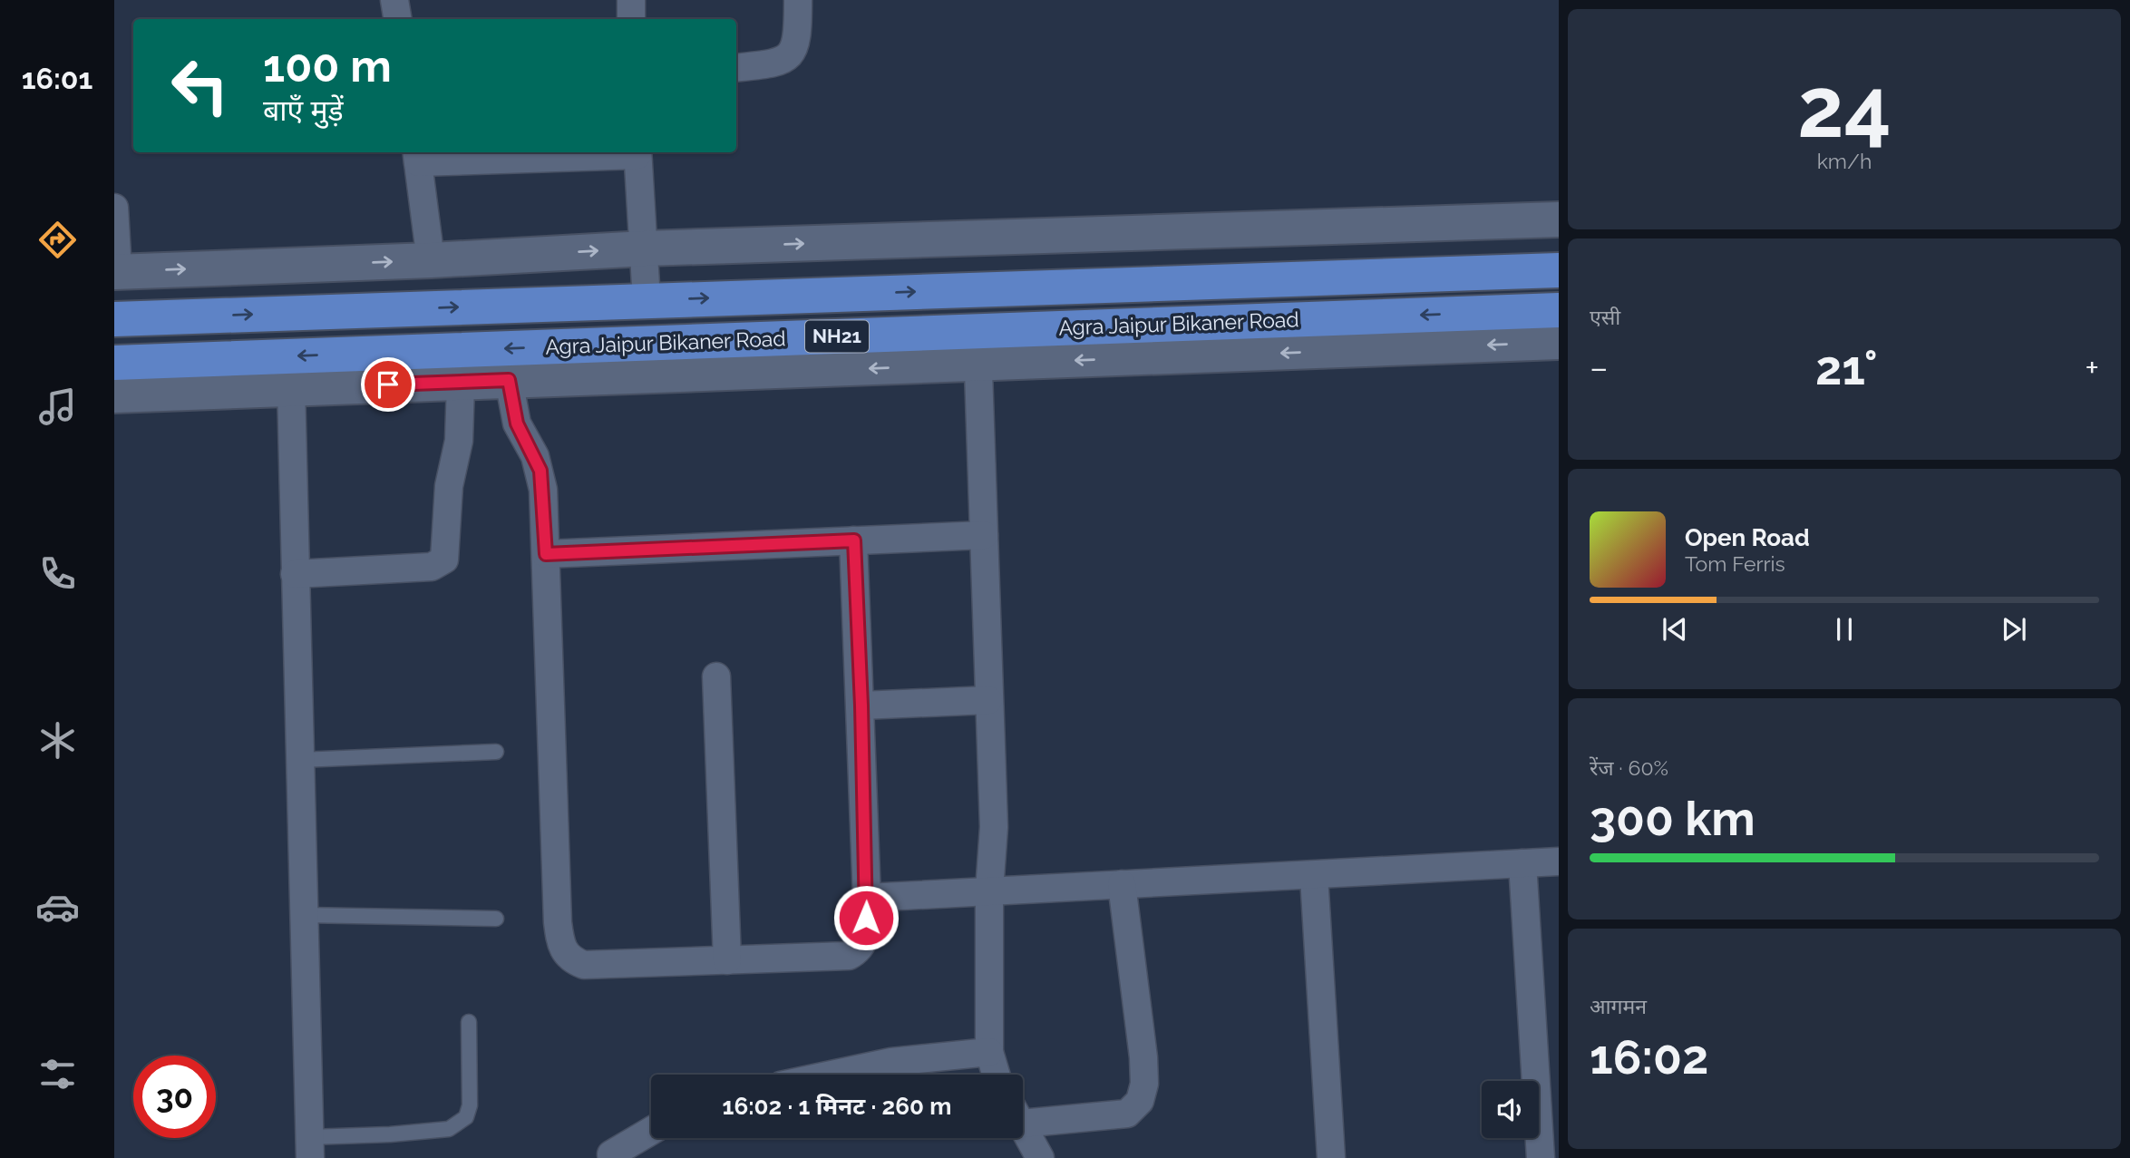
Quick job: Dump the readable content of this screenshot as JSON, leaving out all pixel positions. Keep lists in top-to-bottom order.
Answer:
{
  "streets": {
    "highway": ["Agra Jaipur Bikaner Road", "NH21"]
  },
  "page": {
    "tabs": "16:01",
    "tile": [
      ["24", "km/h"],
      "एसी",
      ["रेंज · 60%", "300 km"],
      ["आगमन", "16:02"]
    ],
    "turn": ["100 m", "बाएँ मुड़ें"],
    "heat": ["−", "21°", "+"],
    "song": ["Open Road", "Tom Ferris"],
    "limit": "30",
    "trip": "16:02 · 1 मिनट · 260 m"
  }
}
